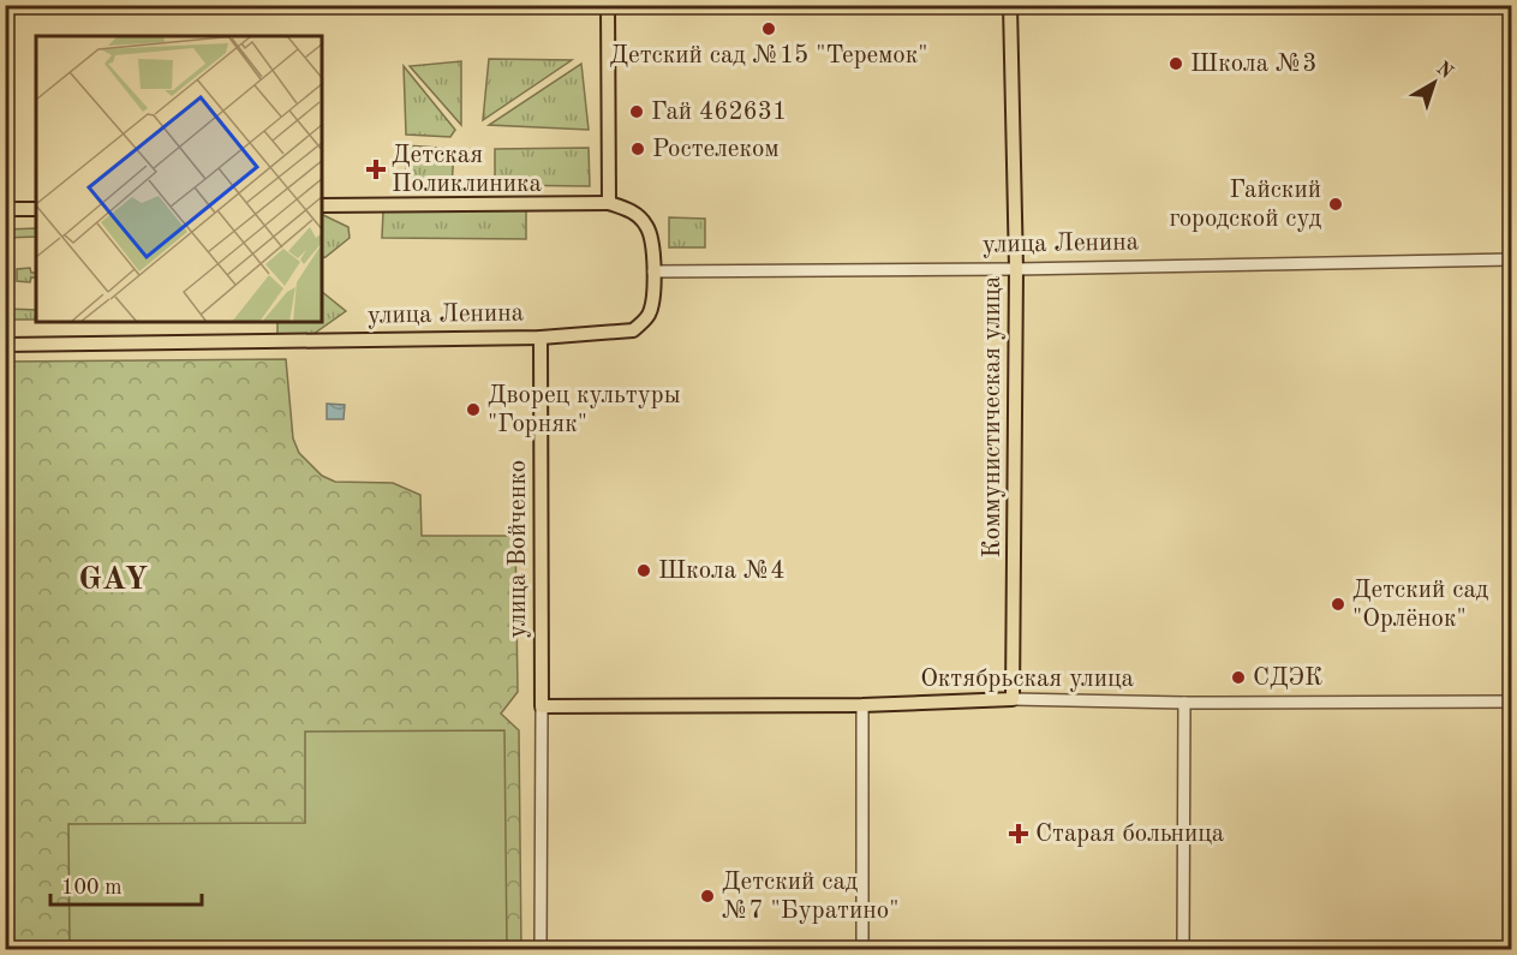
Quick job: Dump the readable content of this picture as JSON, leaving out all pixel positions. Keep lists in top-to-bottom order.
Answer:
{
  "streets": {
    "main road": [
      "улица Ленина",
      "Коммунистическая улица",
      "улица Войченко",
      "Октябрьская улица"
    ]
  },
  "crossings": [
    ["улица Ленина", "Коммунистическая улица"],
    ["улица Ленина", "улица Войченко"],
    ["Коммунистическая улица", "Октябрьская улица"],
    ["улица Войченко", "Октябрьская улица"]
  ],
  "districts": ["GAY"],
  "places": {
    "other": [
      "Детский сад №15 \"Теремок\"",
      "Школа №3",
      "Гай 462631",
      "Ростелеком",
      "Гайский городской суд",
      "Дворец культуры \"Горняк\"",
      "Школа №4",
      "Детский сад \"Орлёнок\"",
      "СДЭК",
      "Детский сад №7 \"Буратино\""
    ],
    "health": ["Детская Поликлиника", "Старая больница"]
  },
  "scale_bar": "100 m",
  "north": "top right"
}
